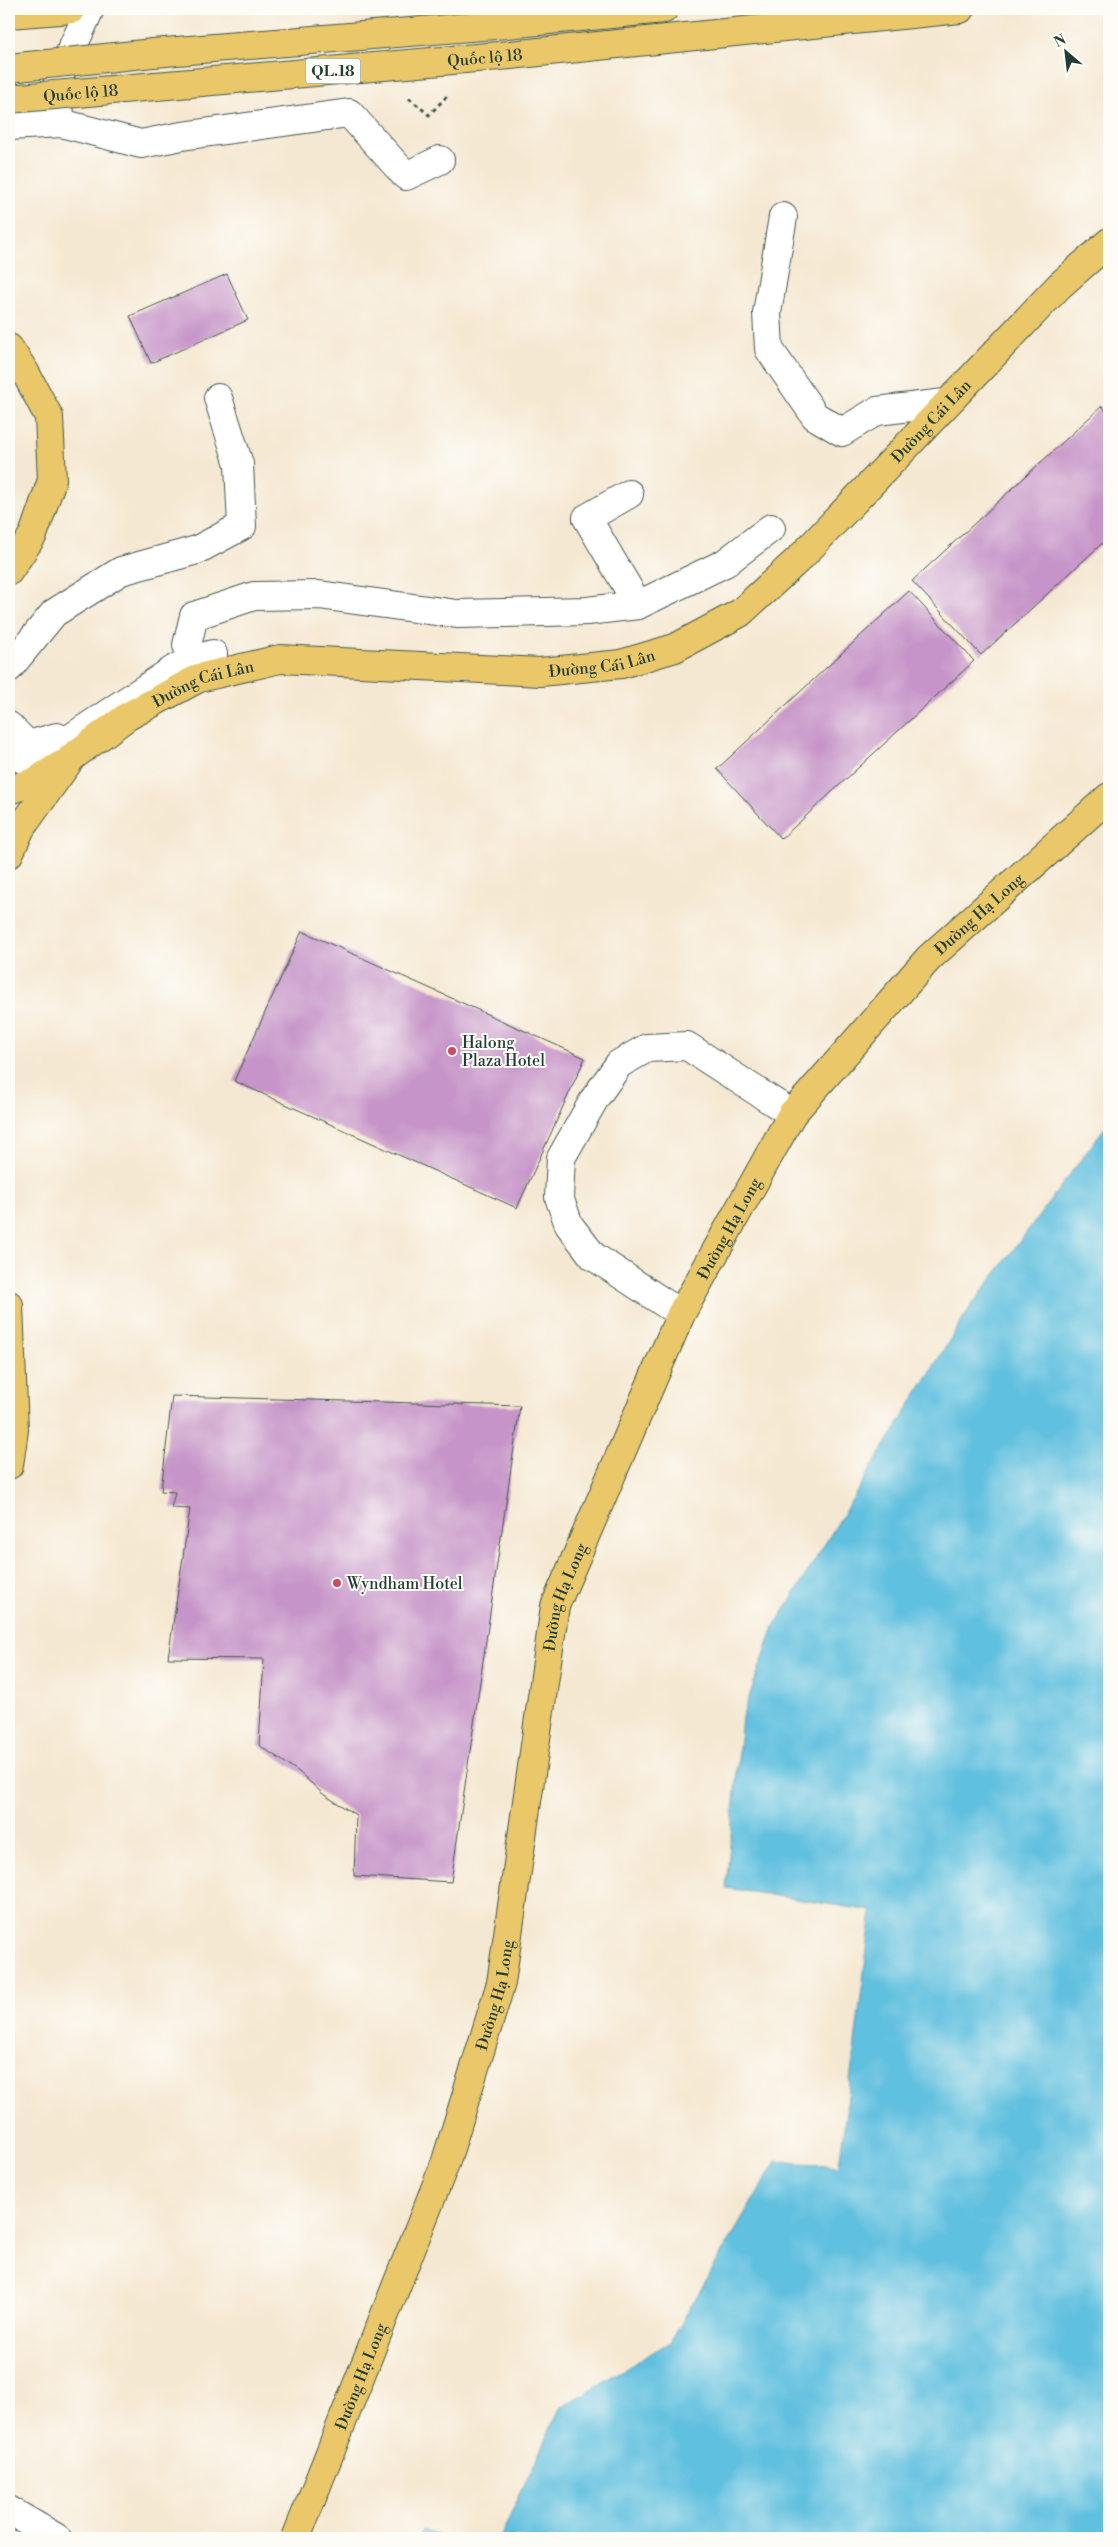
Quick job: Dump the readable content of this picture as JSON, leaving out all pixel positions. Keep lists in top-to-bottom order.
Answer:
{
  "streets": {
    "main road": [
      "Quốc lộ 18",
      "QL.18",
      "Đường Cái Lân",
      "Đường Hạ Long"
    ]
  },
  "places": ["Halong Plaza Hotel", "Wyndham Hotel"],
  "north": "top left"
}
